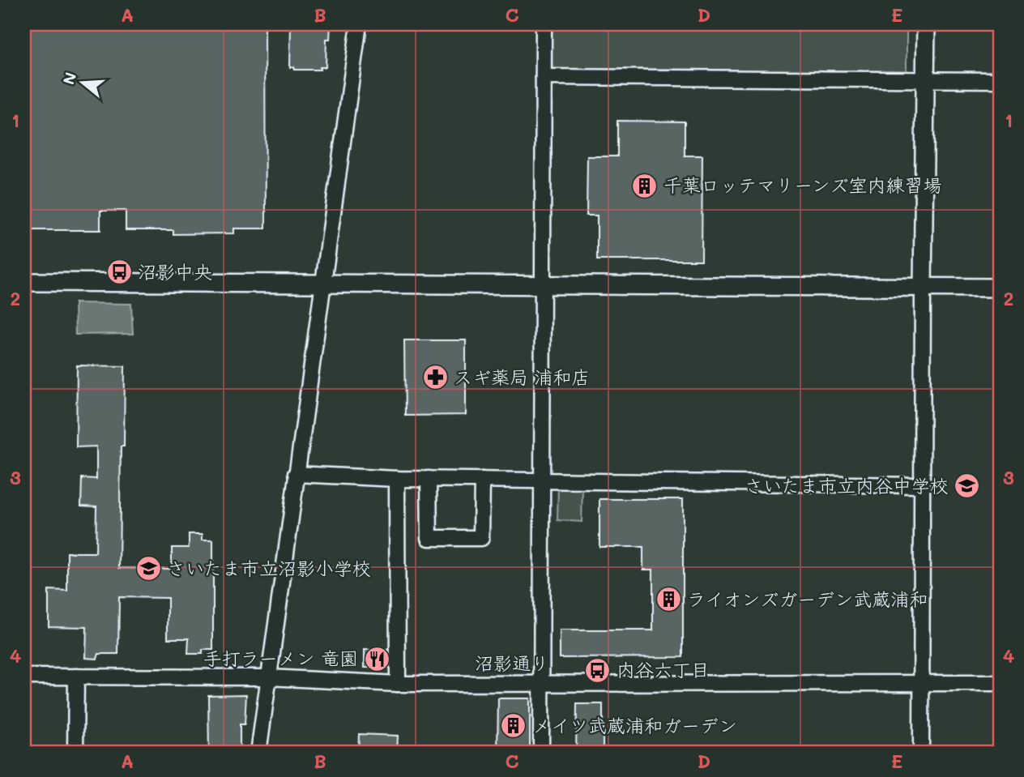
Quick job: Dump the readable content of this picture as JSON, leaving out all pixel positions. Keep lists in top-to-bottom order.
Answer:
{
  "streets": {
    "street": ["沼影通り"]
  },
  "places": {
    "building": ["千葉ロッテマリーンズ室内練習場", "ライオンズガーデン武蔵浦和", "メイツ武蔵浦和ガーデン"],
    "bus stop": ["沼影中央", "内谷六丁目"],
    "pharmacy": ["スギ薬局 浦和店"],
    "school or university": ["さいたま市立内谷中学校", "さいたま市立沼影小学校"],
    "restaurant": ["手打ラーメン 竜園"]
  },
  "north": "left",
  "grid": {
    "columns": [
      "A",
      "B",
      "C",
      "D",
      "E"
    ],
    "rows": [
      "1",
      "2",
      "3",
      "4"
    ]
  }
}
